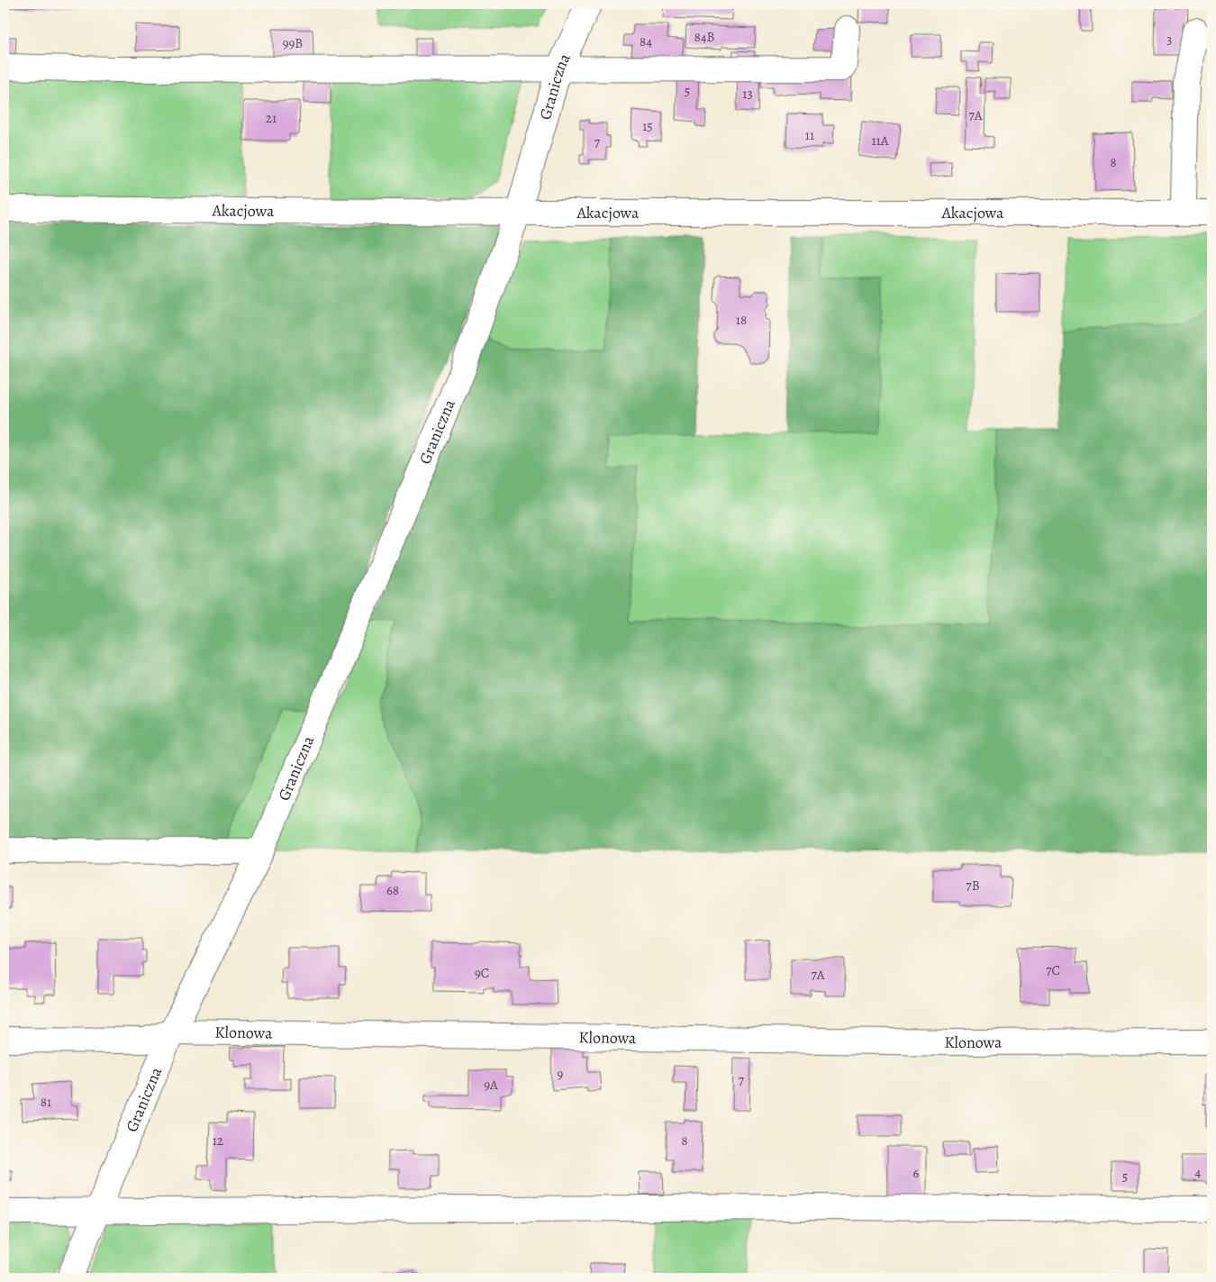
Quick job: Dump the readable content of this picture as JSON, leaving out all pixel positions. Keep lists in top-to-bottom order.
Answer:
{
  "streets": {
    "street": ["Graniczna", "Akacjowa", "Klonowa"]
  },
  "crossings": [
    ["Graniczna", "Akacjowa"],
    ["Graniczna", "Klonowa"]
  ],
  "house_numbers": [
    "84B",
    "3",
    "84",
    "99B",
    "5",
    "13",
    "7A",
    "21",
    "15",
    "11",
    "11A",
    "7",
    "8",
    "18",
    "7B",
    "68",
    "7C",
    "9C",
    "7A",
    "9",
    "7",
    "9A",
    "81",
    "12",
    "8",
    "4",
    "6",
    "5"
  ]
}
